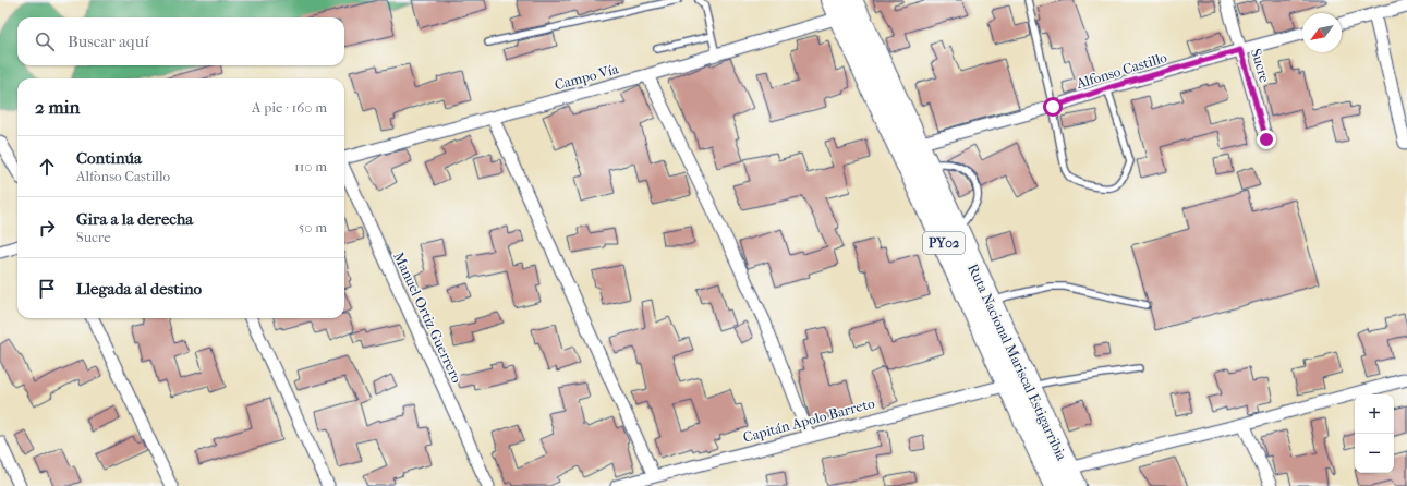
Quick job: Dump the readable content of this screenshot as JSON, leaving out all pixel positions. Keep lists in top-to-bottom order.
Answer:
{
  "streets": {
    "highway": ["PY02", "Ruta Nacional Mariscal Estigarribia"],
    "street": [
      "Sucre",
      "Alfonso Castillo",
      "Campo Vía",
      "Manuel Ortiz Guerrero",
      "Capitán Apolo Barreto"
    ]
  },
  "crossings": [
    ["Sucre", "Alfonso Castillo"],
    ["Alfonso Castillo", "Ruta Nacional Mariscal Estigarribia"],
    ["Campo Vía", "Ruta Nacional Mariscal Estigarribia"],
    ["Ruta Nacional Mariscal Estigarribia", "Capitán Apolo Barreto"]
  ],
  "north": "bottom left",
  "page": {
    "search": "Buscar aquí",
    "heading": ["2 min", "A pie · 160 m"],
    "list": [
      ["Continúa", "Alfonso Castillo", "110 m"],
      ["Gira a la derecha", "Sucre", "50 m"],
      "Llegada al destino"
    ],
    "map_buttons": ["+", "−"]
  }
}
